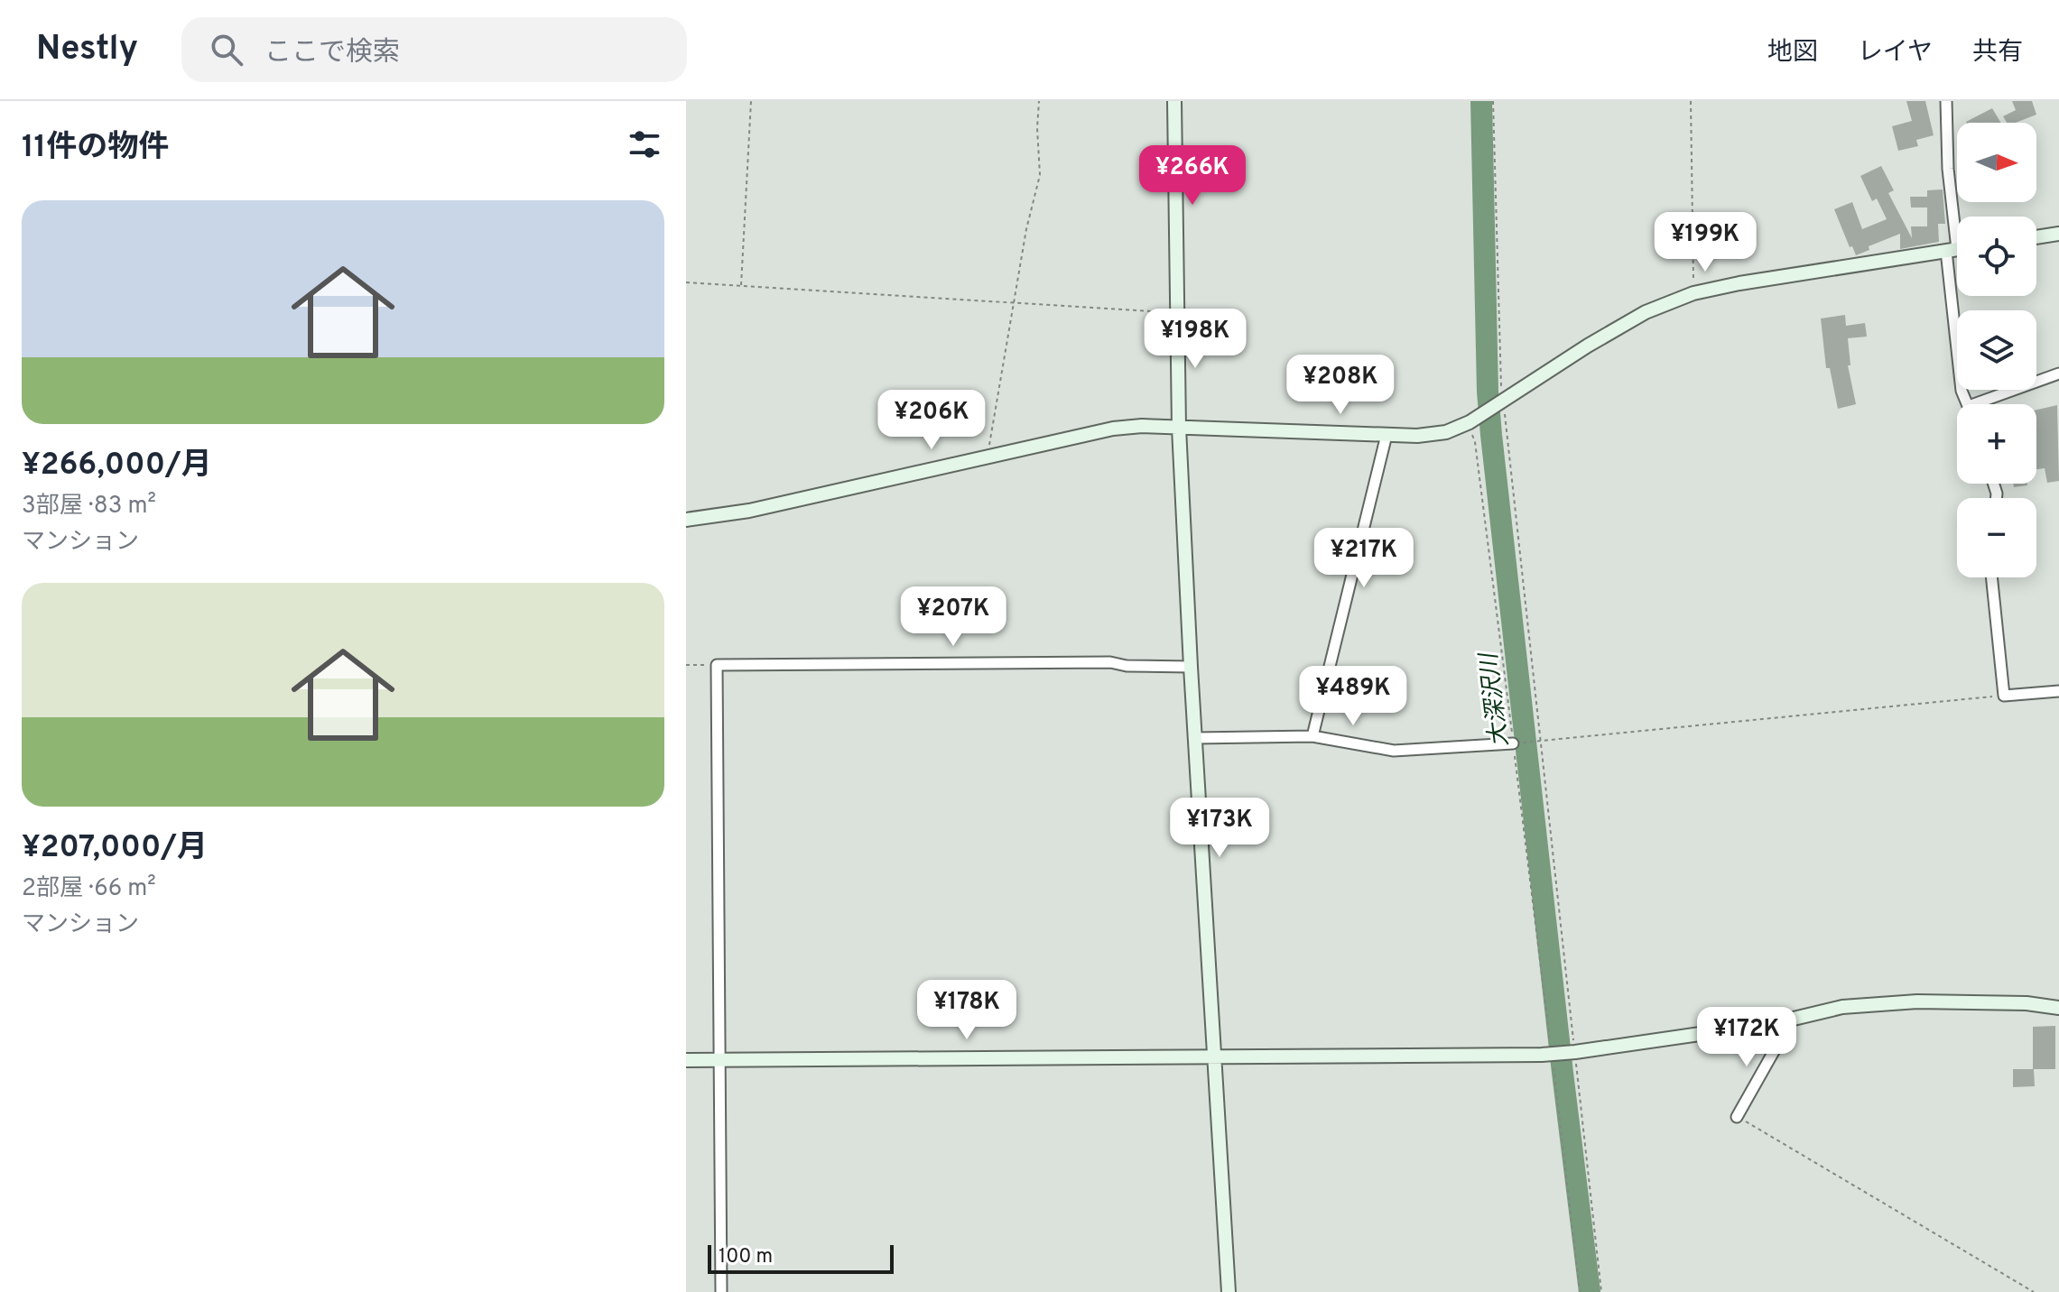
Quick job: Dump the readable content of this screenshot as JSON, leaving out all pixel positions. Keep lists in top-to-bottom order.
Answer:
{
  "water": ["大深沢川"],
  "scale_bar": "100 m",
  "north": "right",
  "page": {
    "header": "Nestly",
    "search": "ここで検索",
    "nav": ["地図", "レイヤ", "共有"],
    "heading": "11件の物件",
    "map_buttons": ["+", "−"],
    "price": [
      "¥266K",
      "¥199K",
      "¥198K",
      "¥208K",
      "¥206K",
      "¥217K",
      "¥207K",
      "¥489K",
      "¥173K",
      "¥178K",
      "¥172K"
    ],
    "list": [
      {
        "name": "¥266,000/月",
        "note": "3部屋 · 83 m² · マンション"
      },
      {
        "name": "¥207,000/月",
        "note": "2部屋 · 66 m² · マンション"
      }
    ],
    "scale": "100 m"
  }
}
